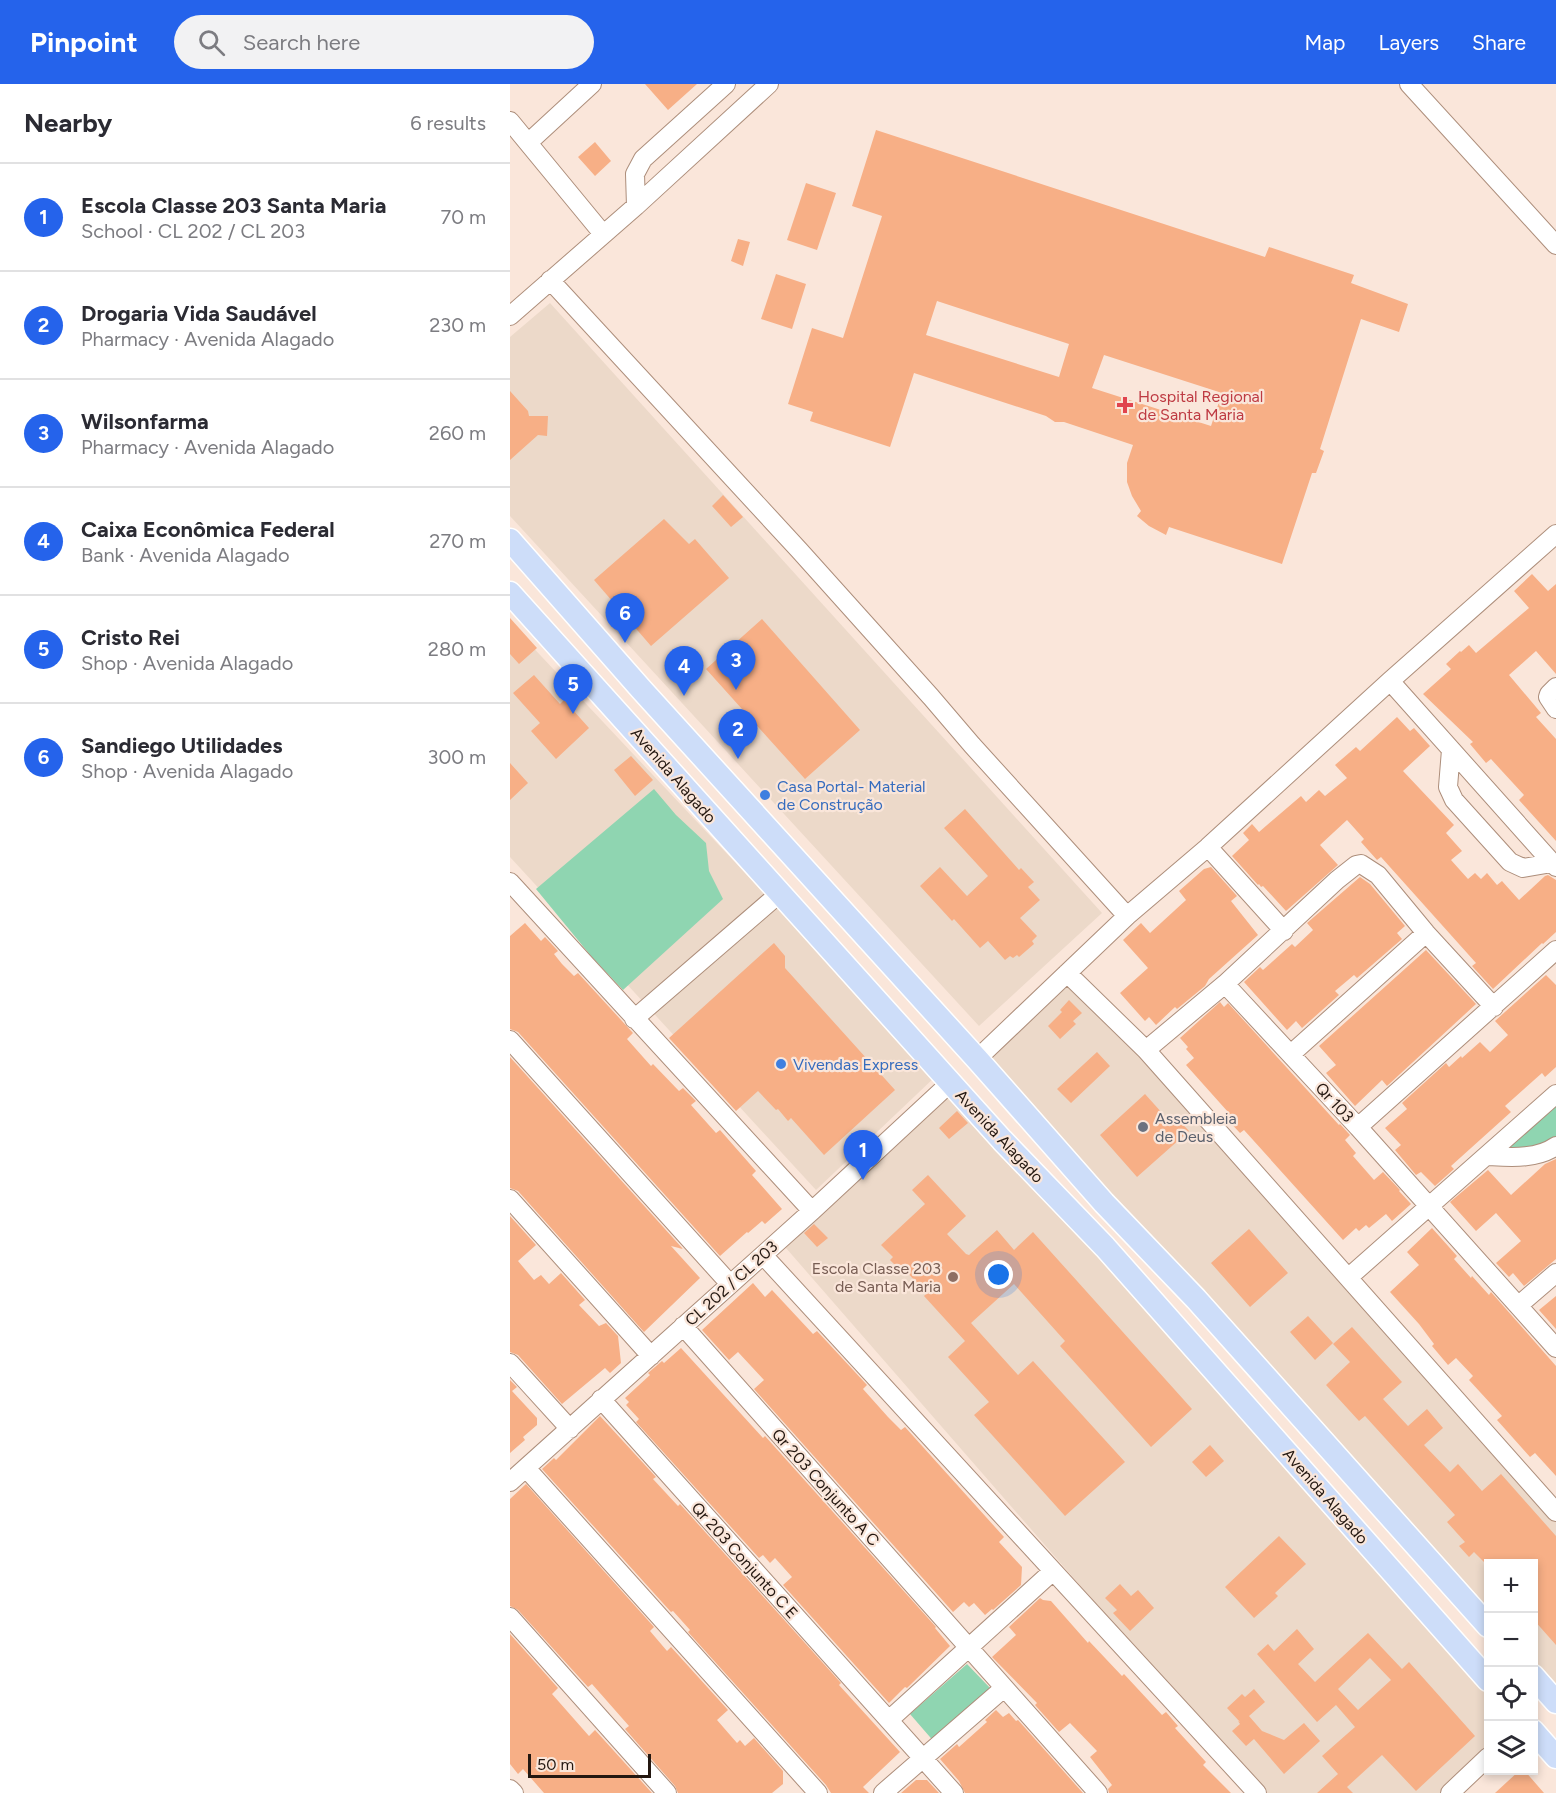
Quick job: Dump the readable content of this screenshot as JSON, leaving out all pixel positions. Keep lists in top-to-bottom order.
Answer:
{
  "streets": {
    "main road": ["Avenida Alagado"],
    "street": [
      "Qr 103",
      "CL 202 / CL 203",
      "Qr 203 Conjunto A C",
      "Qr 203 Conjunto C E"
    ]
  },
  "crossings": [
    ["Avenida Alagado", "CL 202 / CL 203"],
    ["CL 202 / CL 203", "Qr 203 Conjunto A C"],
    ["CL 202 / CL 203", "Qr 203 Conjunto C E"]
  ],
  "places": {
    "health": ["Hospital Regional de Santa Maria"],
    "other": [
      "Casa Portal- Material de Construção",
      "Vivendas Express",
      "Assembleia de Deus",
      "Escola Classe 203 de Santa Maria"
    ]
  },
  "scale_bar": "50 m",
  "page": {
    "header": "Pinpoint",
    "search": "Search here",
    "nav": ["Map", "Layers", "Share"],
    "heading": ["Nearby", "6 results"],
    "list": [
      {
        "mark": "1",
        "name": "Escola Classe 203 Santa Maria",
        "note": "School · CL 202 / CL 203",
        "value": "70 m"
      },
      {
        "mark": "2",
        "name": "Drogaria Vida Saudável",
        "note": "Pharmacy · Avenida Alagado",
        "value": "230 m"
      },
      {
        "mark": "3",
        "name": "Wilsonfarma",
        "note": "Pharmacy · Avenida Alagado",
        "value": "260 m"
      },
      {
        "mark": "4",
        "name": "Caixa Econômica Federal",
        "note": "Bank · Avenida Alagado",
        "value": "270 m"
      },
      {
        "mark": "5",
        "name": "Cristo Rei",
        "note": "Shop · Avenida Alagado",
        "value": "280 m"
      },
      {
        "mark": "6",
        "name": "Sandiego Utilidades",
        "note": "Shop · Avenida Alagado",
        "value": "300 m"
      }
    ],
    "pins": [
      "6",
      "3",
      "4",
      "5",
      "2",
      "1"
    ],
    "map_buttons": ["+", "−"],
    "scale": "50 m"
  }
}
